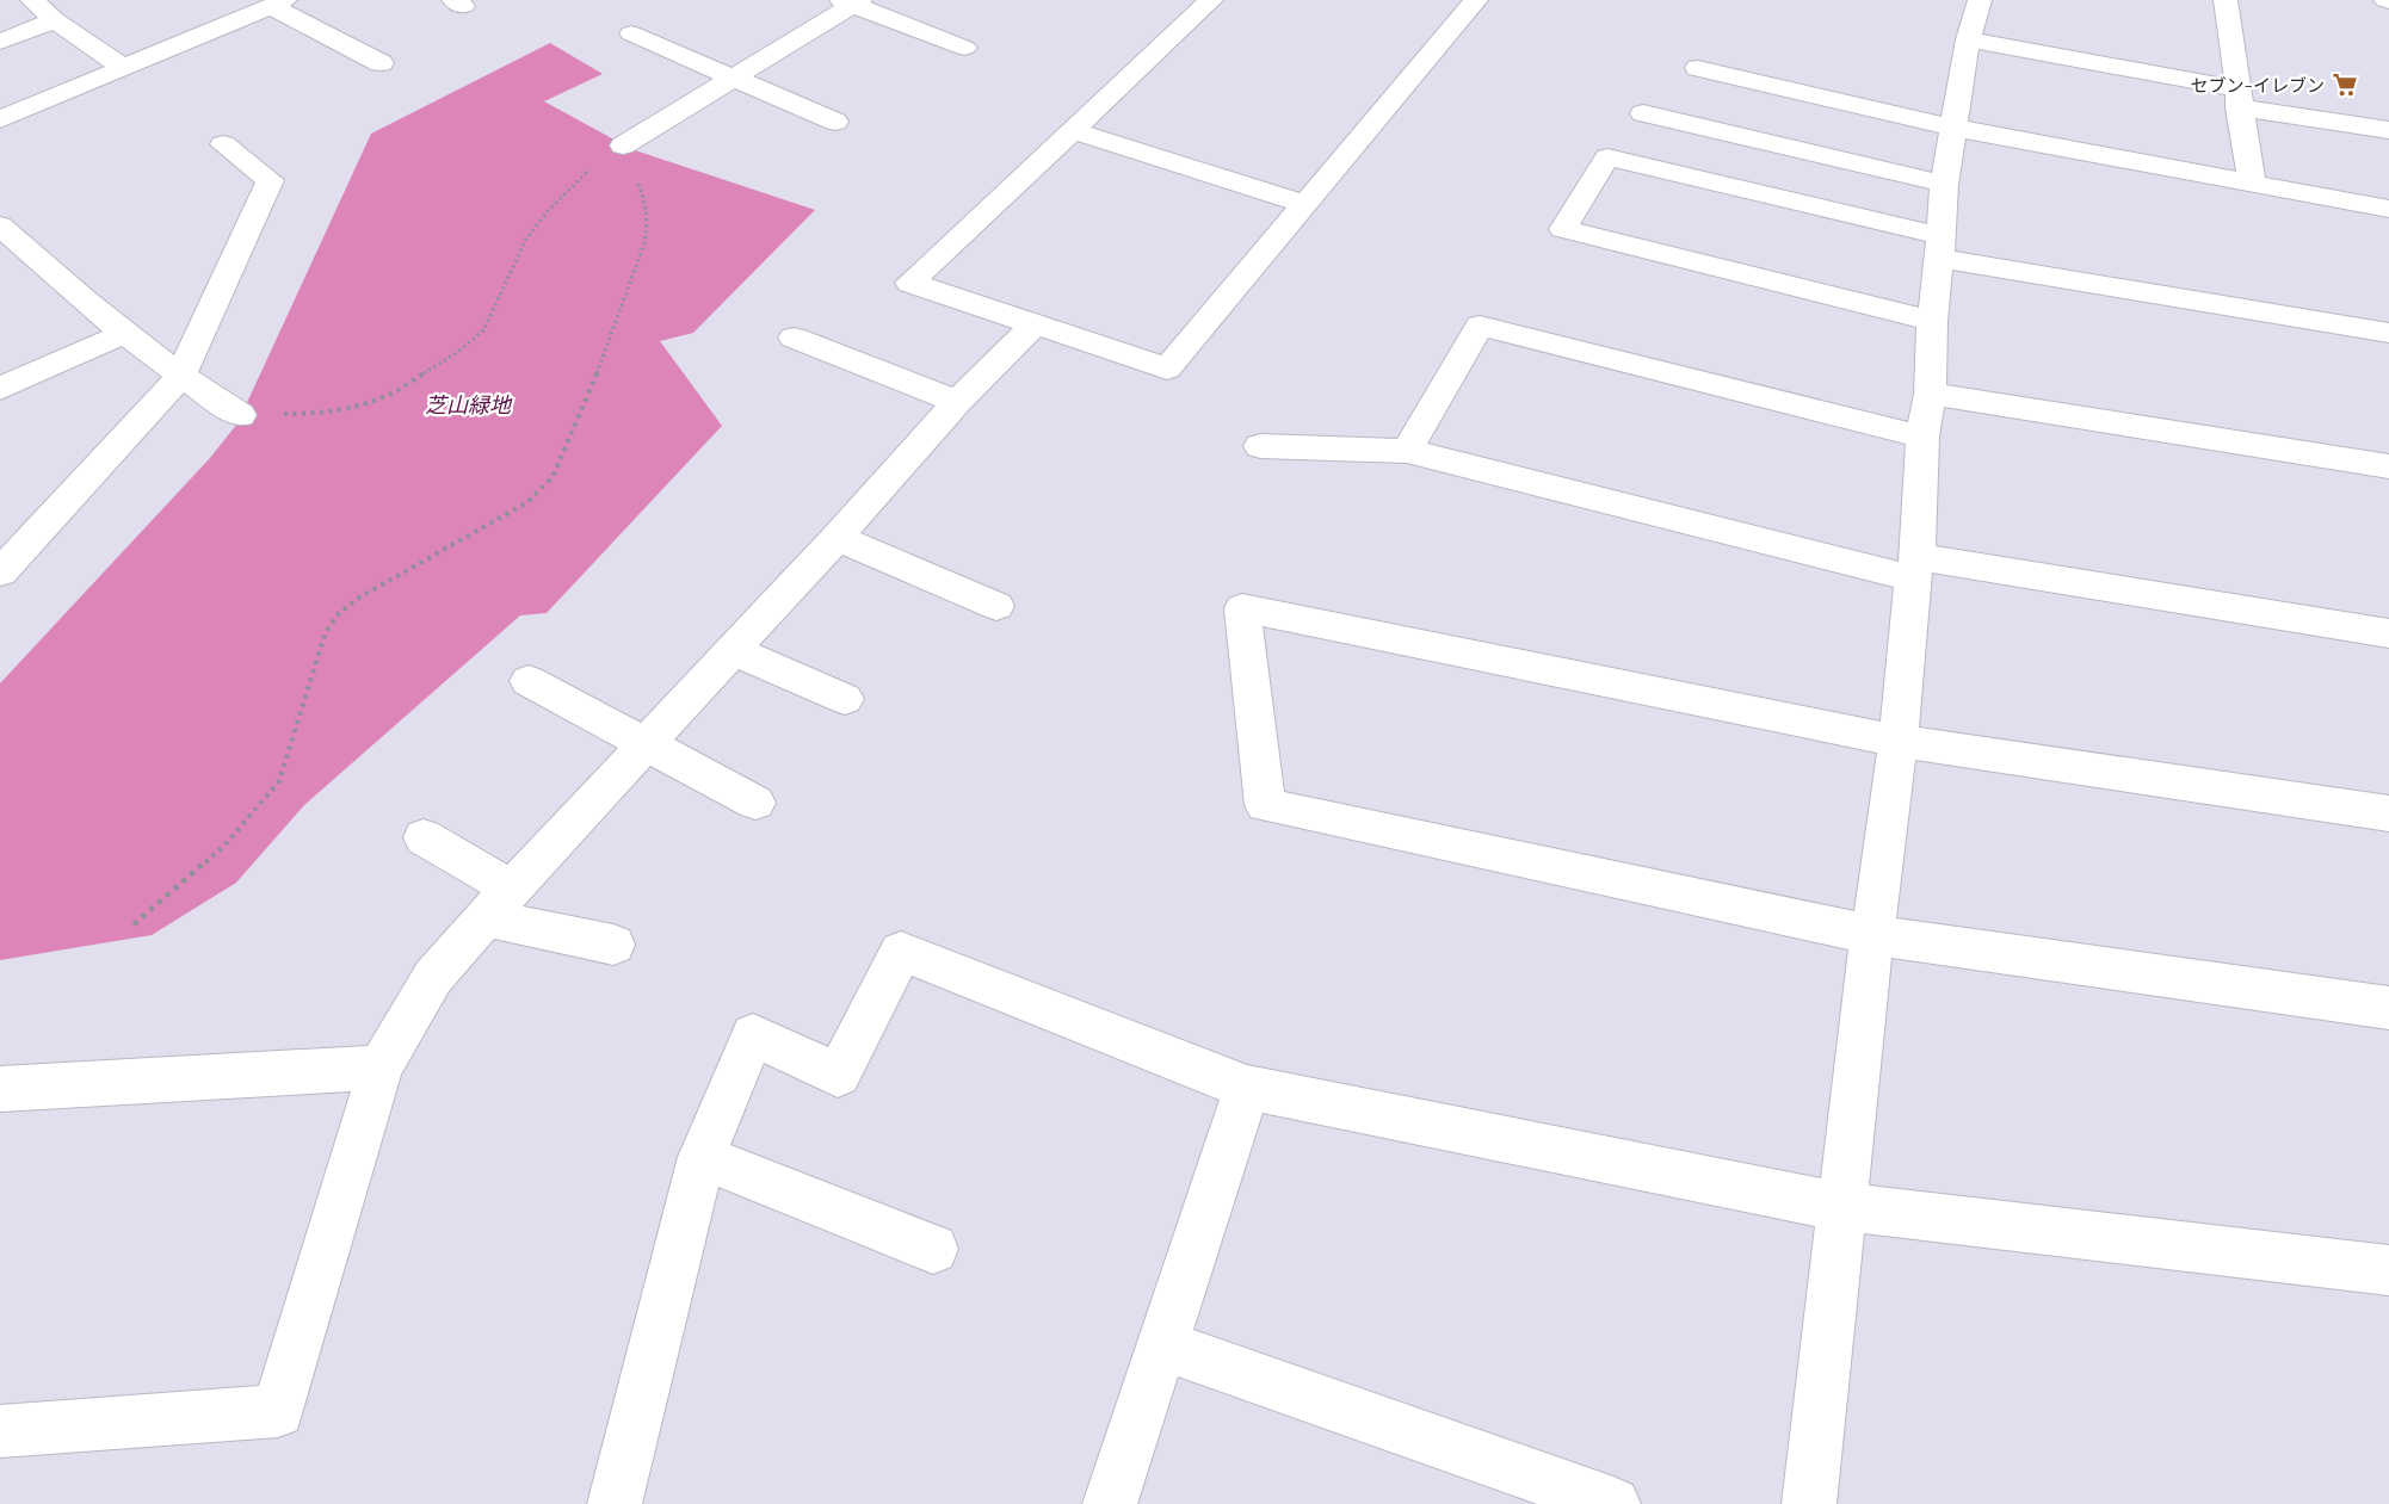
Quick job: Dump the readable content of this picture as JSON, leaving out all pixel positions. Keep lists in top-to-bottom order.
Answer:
{
  "parks": ["芝山緑地"],
  "places": {
    "supermarket": ["セブン-イレブン"]
  }
}
